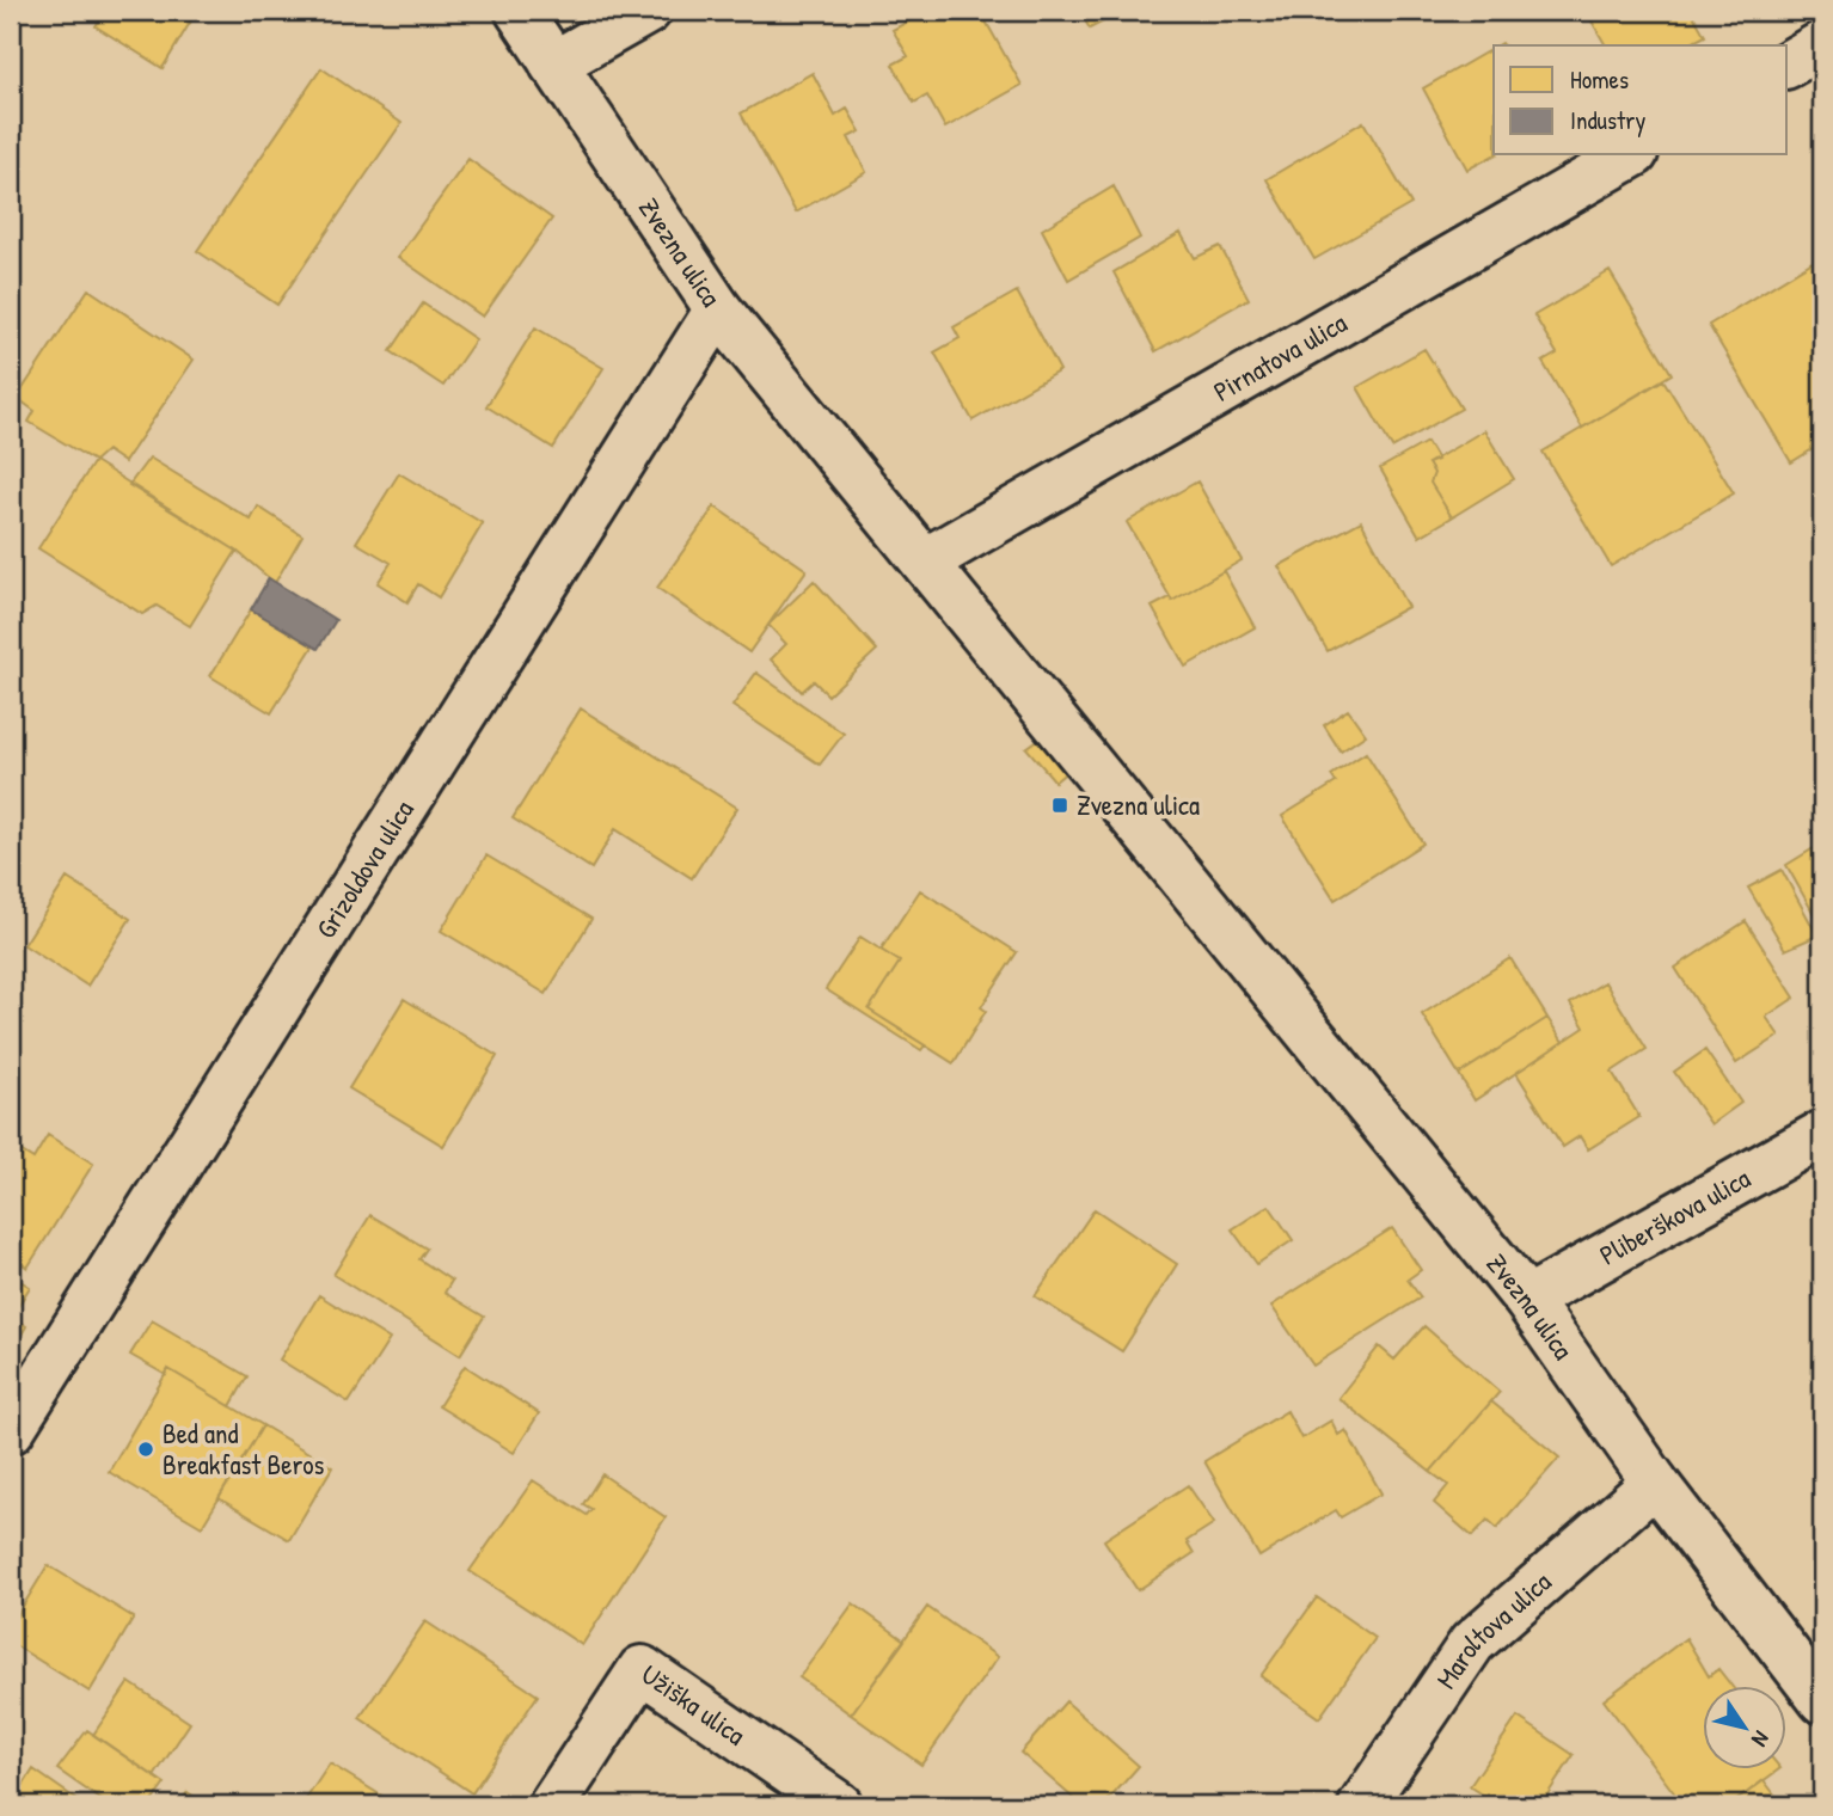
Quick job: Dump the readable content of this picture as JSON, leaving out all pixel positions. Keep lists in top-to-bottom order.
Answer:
{
  "streets": {
    "street": [
      "Zvezna ulica",
      "Pirnatova ulica",
      "Grizoldova ulica",
      "Pliberškova ulica",
      "Maroltova ulica",
      "Užiška ulica"
    ]
  },
  "crossings": [
    ["Zvezna ulica", "Pirnatova ulica"],
    ["Zvezna ulica", "Grizoldova ulica"],
    ["Zvezna ulica", "Pliberškova ulica"],
    ["Zvezna ulica", "Maroltova ulica"]
  ],
  "places": {
    "transit": ["Zvezna ulica"],
    "other": ["Bed and Breakfast Beros"]
  },
  "legend": ["Homes", "Industry"],
  "north": "bottom right"
}
